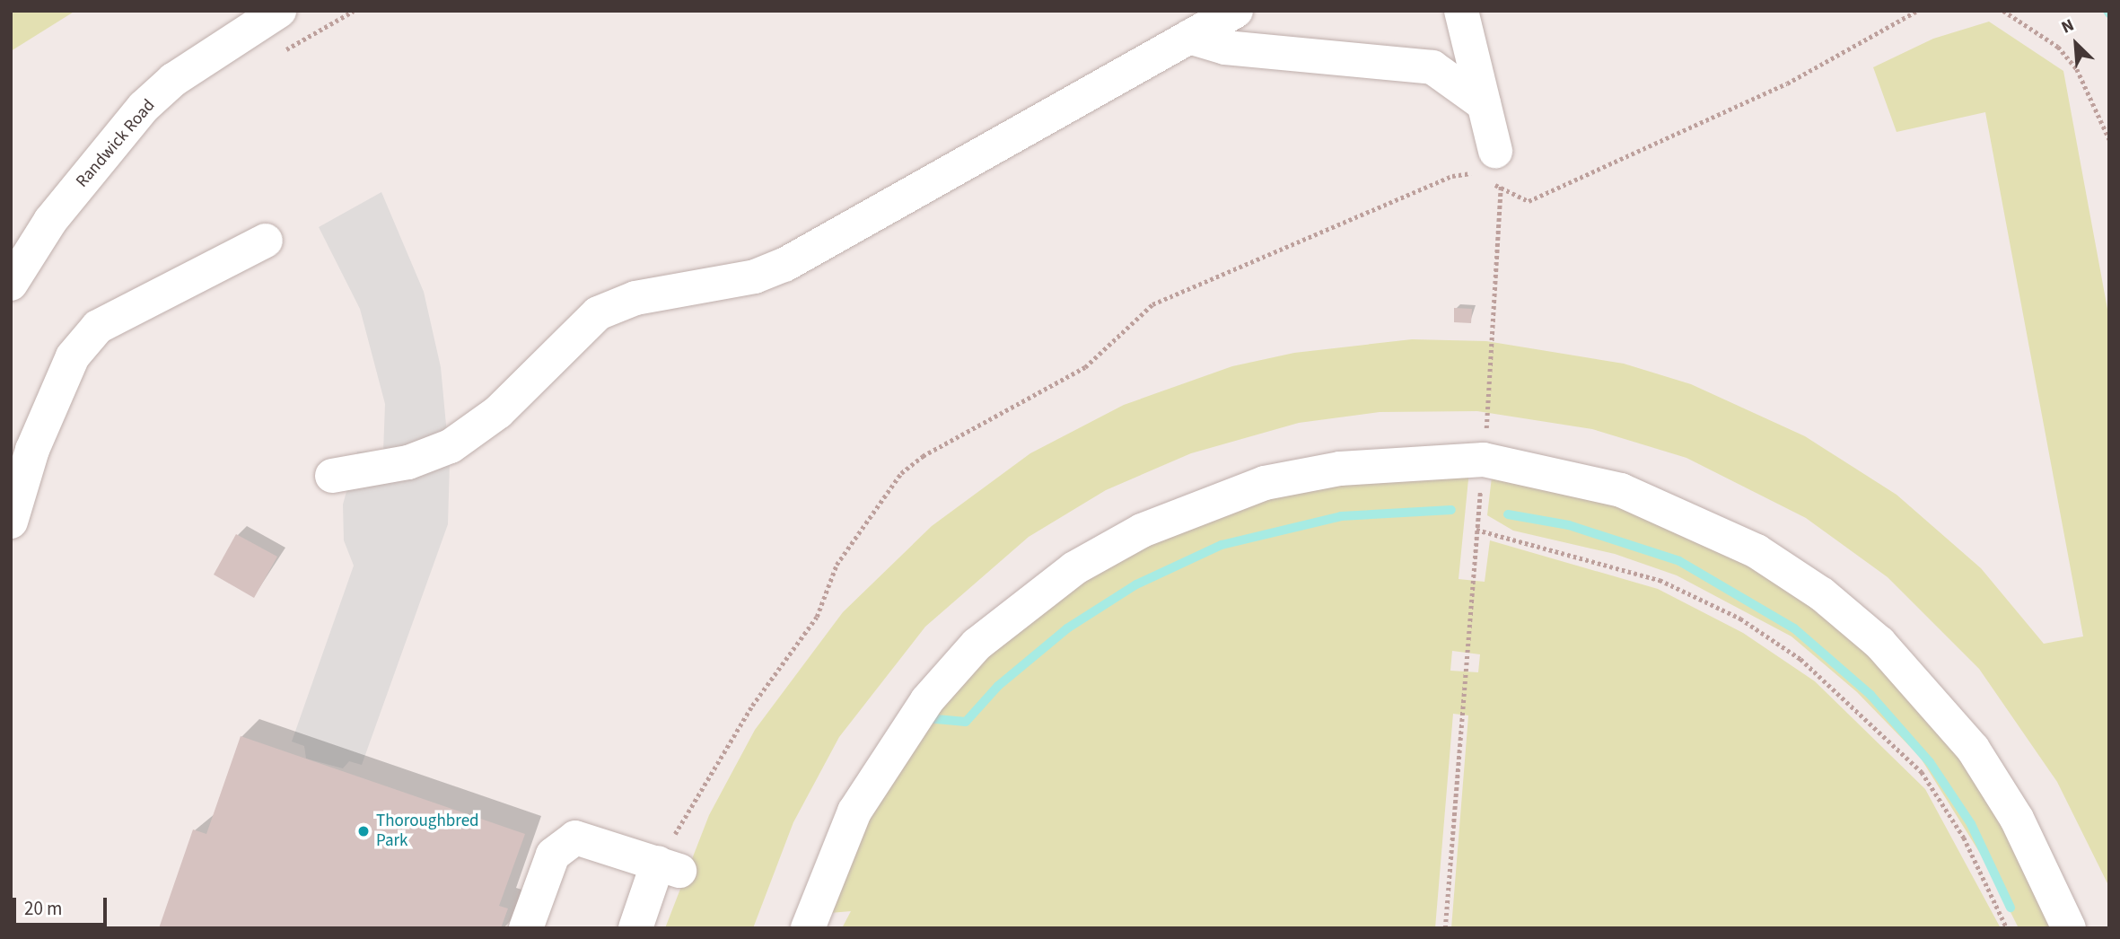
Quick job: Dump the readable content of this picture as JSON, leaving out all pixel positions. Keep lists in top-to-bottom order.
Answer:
{
  "streets": {
    "street": ["Randwick Road"]
  },
  "places": ["Thoroughbred Park"],
  "scale_bar": "20 m",
  "north": "top left"
}
